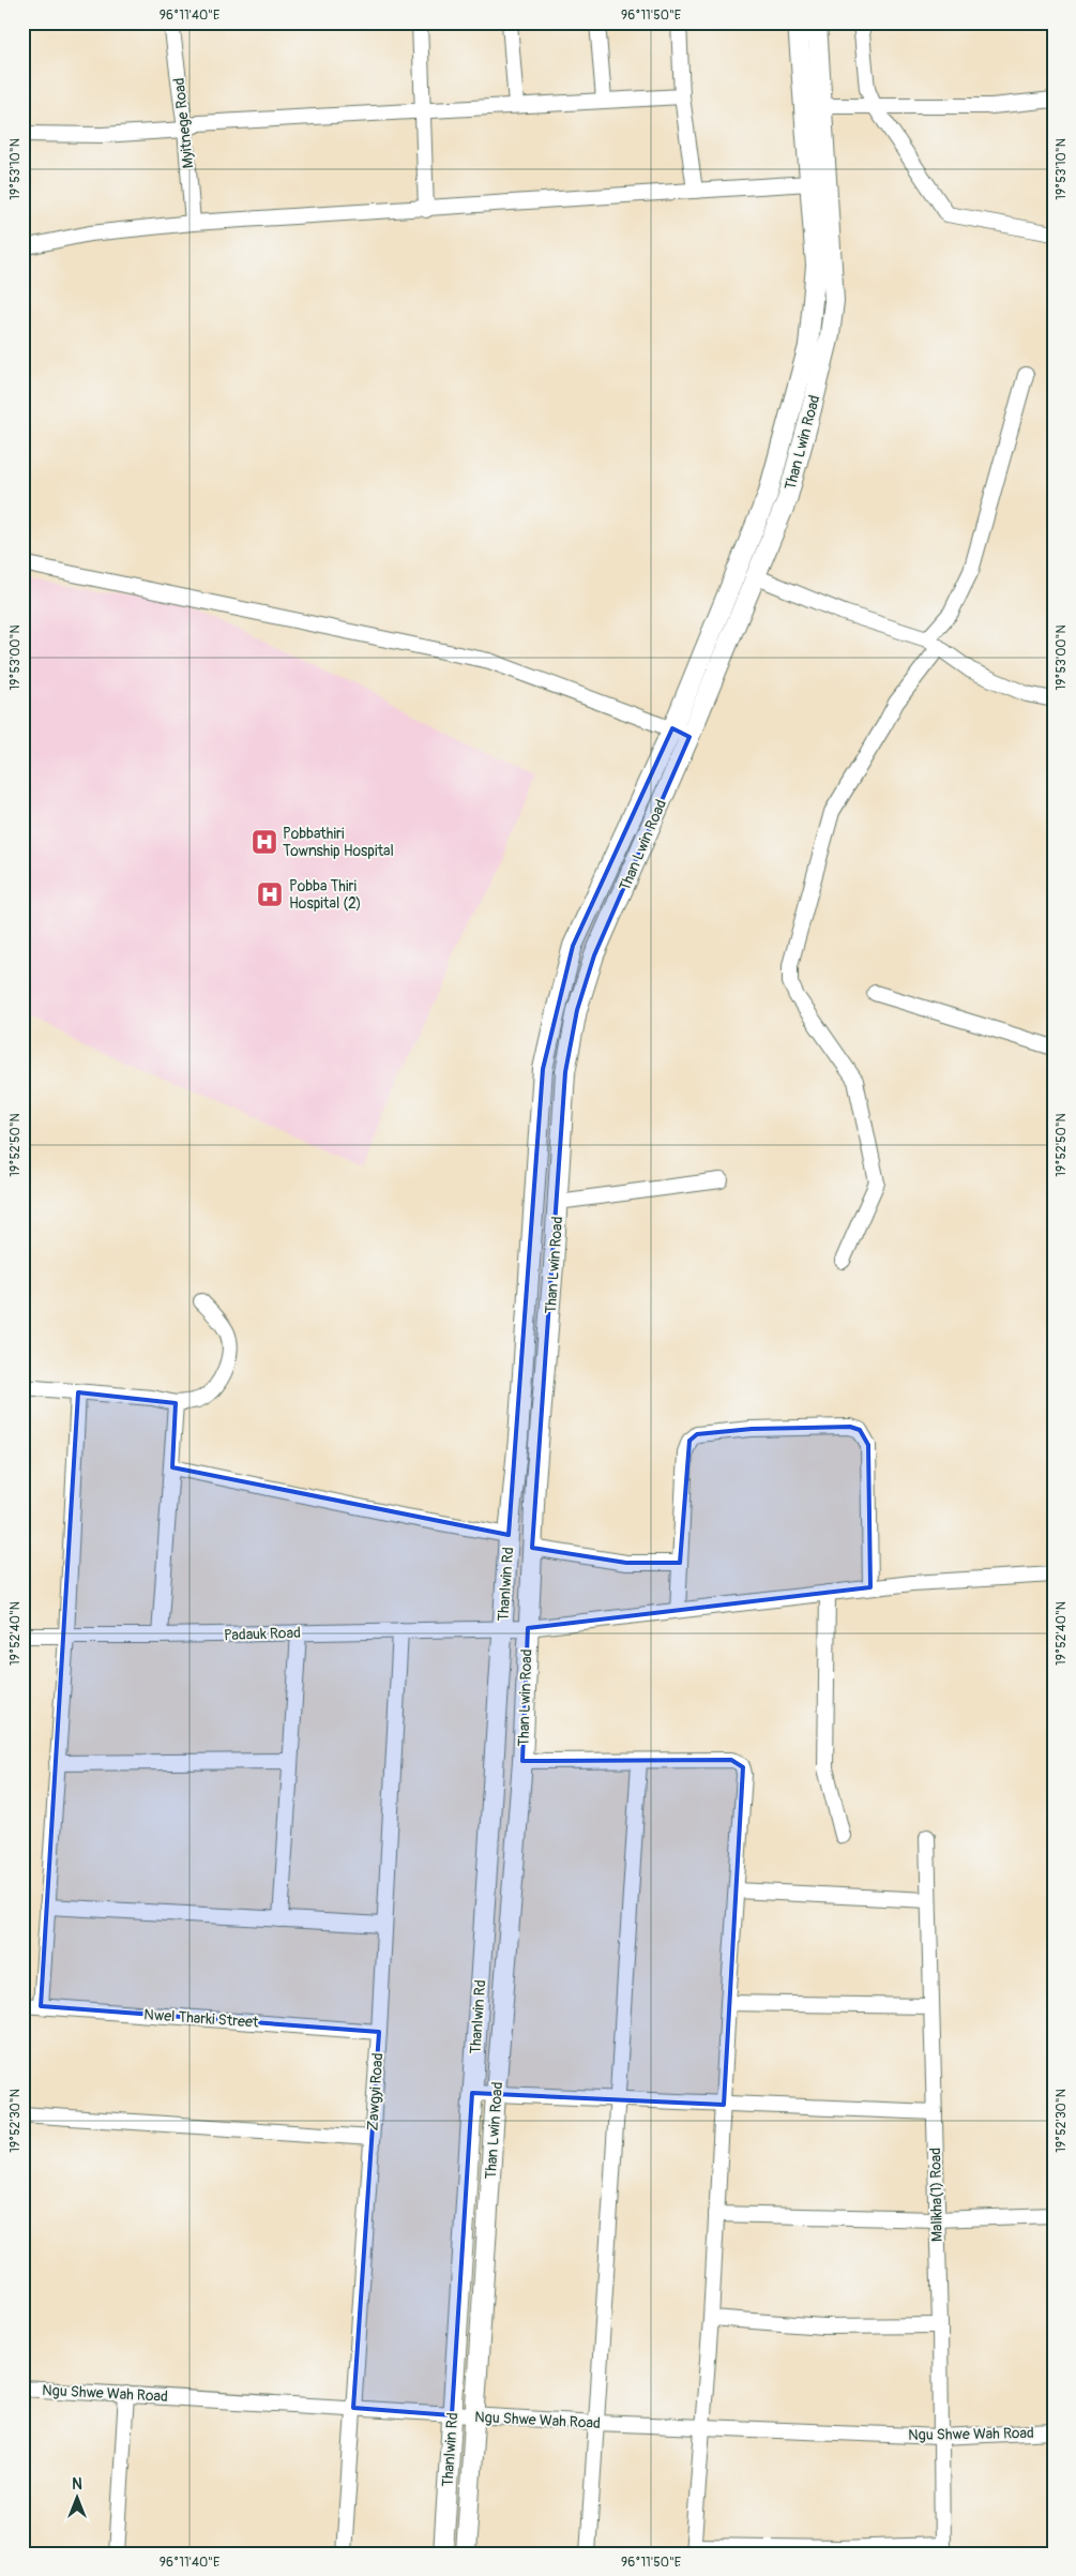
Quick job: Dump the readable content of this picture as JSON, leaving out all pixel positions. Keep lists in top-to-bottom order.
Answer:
{
  "streets": {
    "main road": ["Than Lwin Road", "Thanlwin Rd"],
    "street": [
      "Myitnege Road",
      "Padauk Road",
      "Nwel Tharki Street",
      "Zawgyi Road",
      "Malikha(1) Road",
      "Ngu Shwe Wah Road"
    ]
  },
  "crossings": [
    ["Than Lwin Road", "Thanlwin Rd"],
    ["Than Lwin Road", "Padauk Road"],
    ["Than Lwin Road", "Ngu Shwe Wah Road"],
    ["Thanlwin Rd", "Padauk Road"],
    ["Thanlwin Rd", "Ngu Shwe Wah Road"],
    ["Padauk Road", "Zawgyi Road"],
    ["Nwel Tharki Street", "Zawgyi Road"],
    ["Zawgyi Road", "Ngu Shwe Wah Road"],
    ["Malikha(1) Road", "Ngu Shwe Wah Road"]
  ],
  "places": {
    "hospital": ["Pobbathiri Township Hospital", "Pobba Thiri Hospital (2)"]
  },
  "north": "top",
  "coordinates": [
    "96°11'40\"E",
    "96°11'50\"E",
    "19°53'10\"N",
    "19°53'00\"N",
    "19°52'50\"N",
    "19°52'40\"N",
    "19°52'30\"N"
  ]
}
